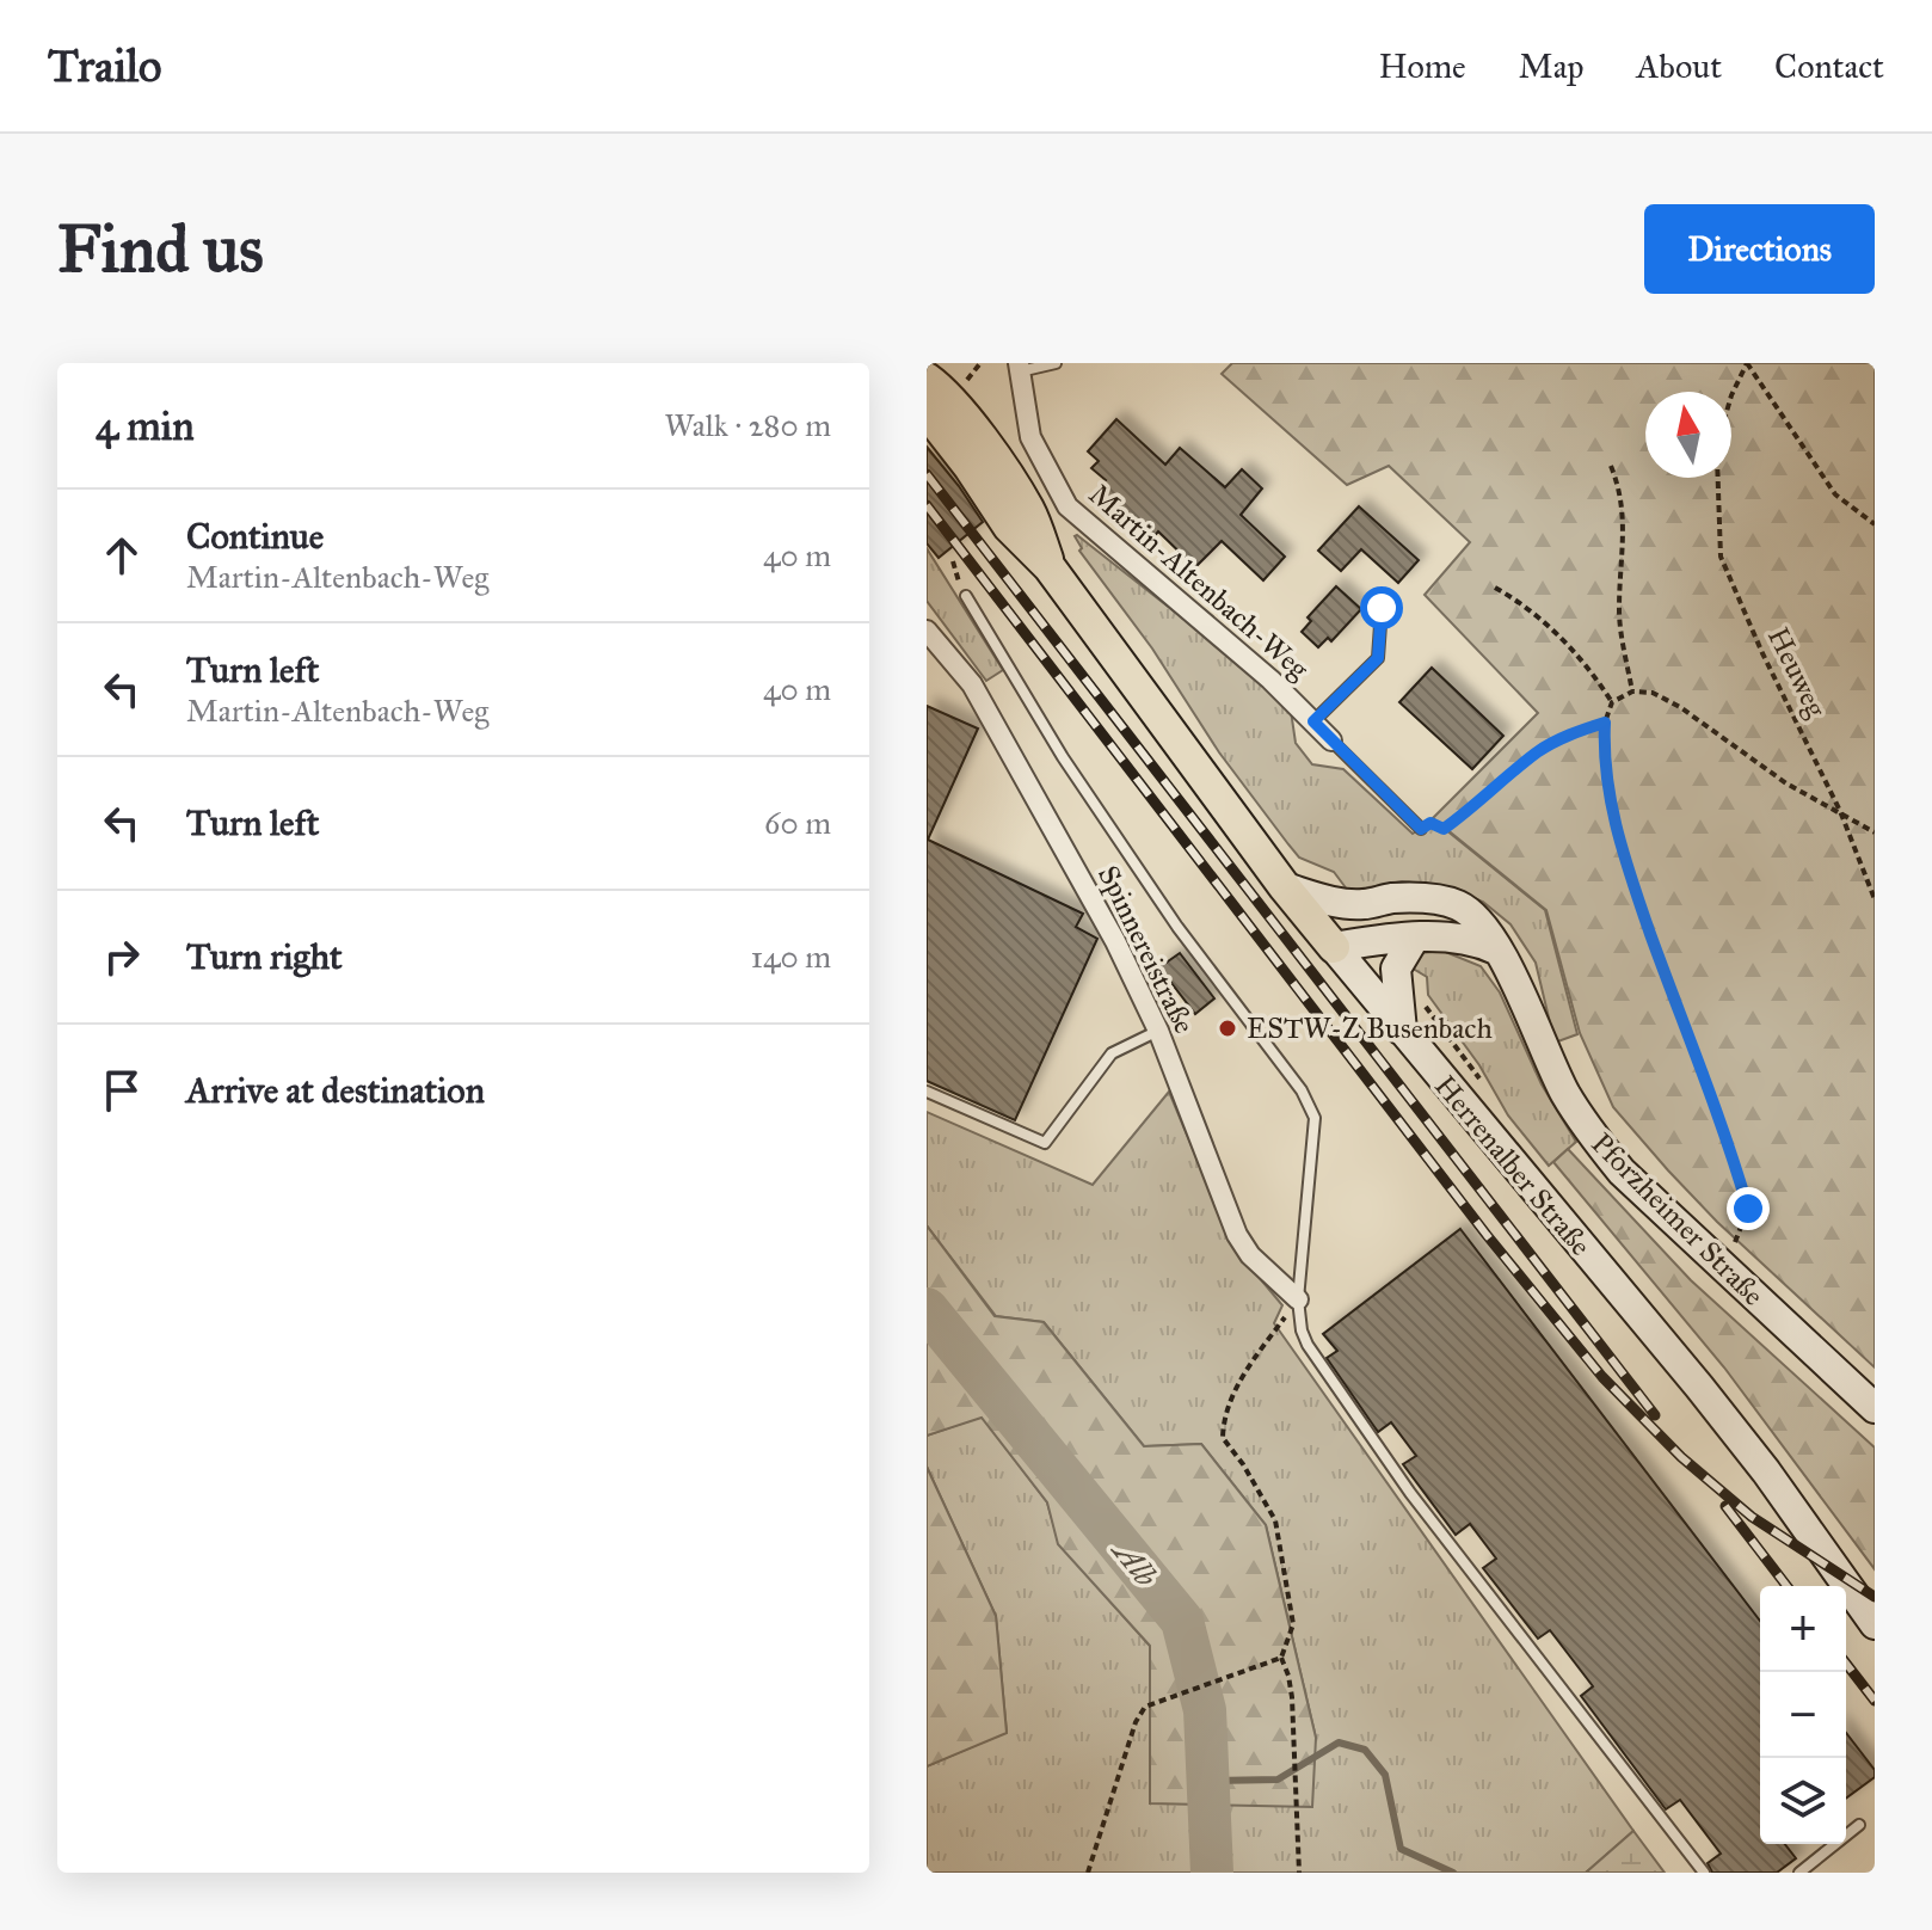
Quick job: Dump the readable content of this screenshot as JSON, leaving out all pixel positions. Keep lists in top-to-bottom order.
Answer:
{
  "streets": {
    "main road": ["Herrenalber Straße", "Pforzheimer Straße"],
    "street": ["Martin-Altenbach-Weg", "Spinnereistraße"],
    "path": ["Heuweg"]
  },
  "crossings": [
    ["Herrenalber Straße", "Pforzheimer Straße"]
  ],
  "water": ["Alb"],
  "places": ["ESTW-Z Busenbach"],
  "north": "top",
  "page": {
    "header": "Trailo",
    "nav": [
      "Home",
      "Map",
      "About",
      "Contact"
    ],
    "buttons": "Directions",
    "title": "Find us",
    "heading": ["4 min", "Walk · 280 m"],
    "list": [
      ["Continue", "Martin-Altenbach-Weg", "40 m"],
      ["Turn left", "Martin-Altenbach-Weg", "40 m"],
      ["Turn left", "60 m"],
      ["Turn right", "140 m"],
      "Arrive at destination"
    ],
    "map_buttons": ["+", "−"]
  }
}
